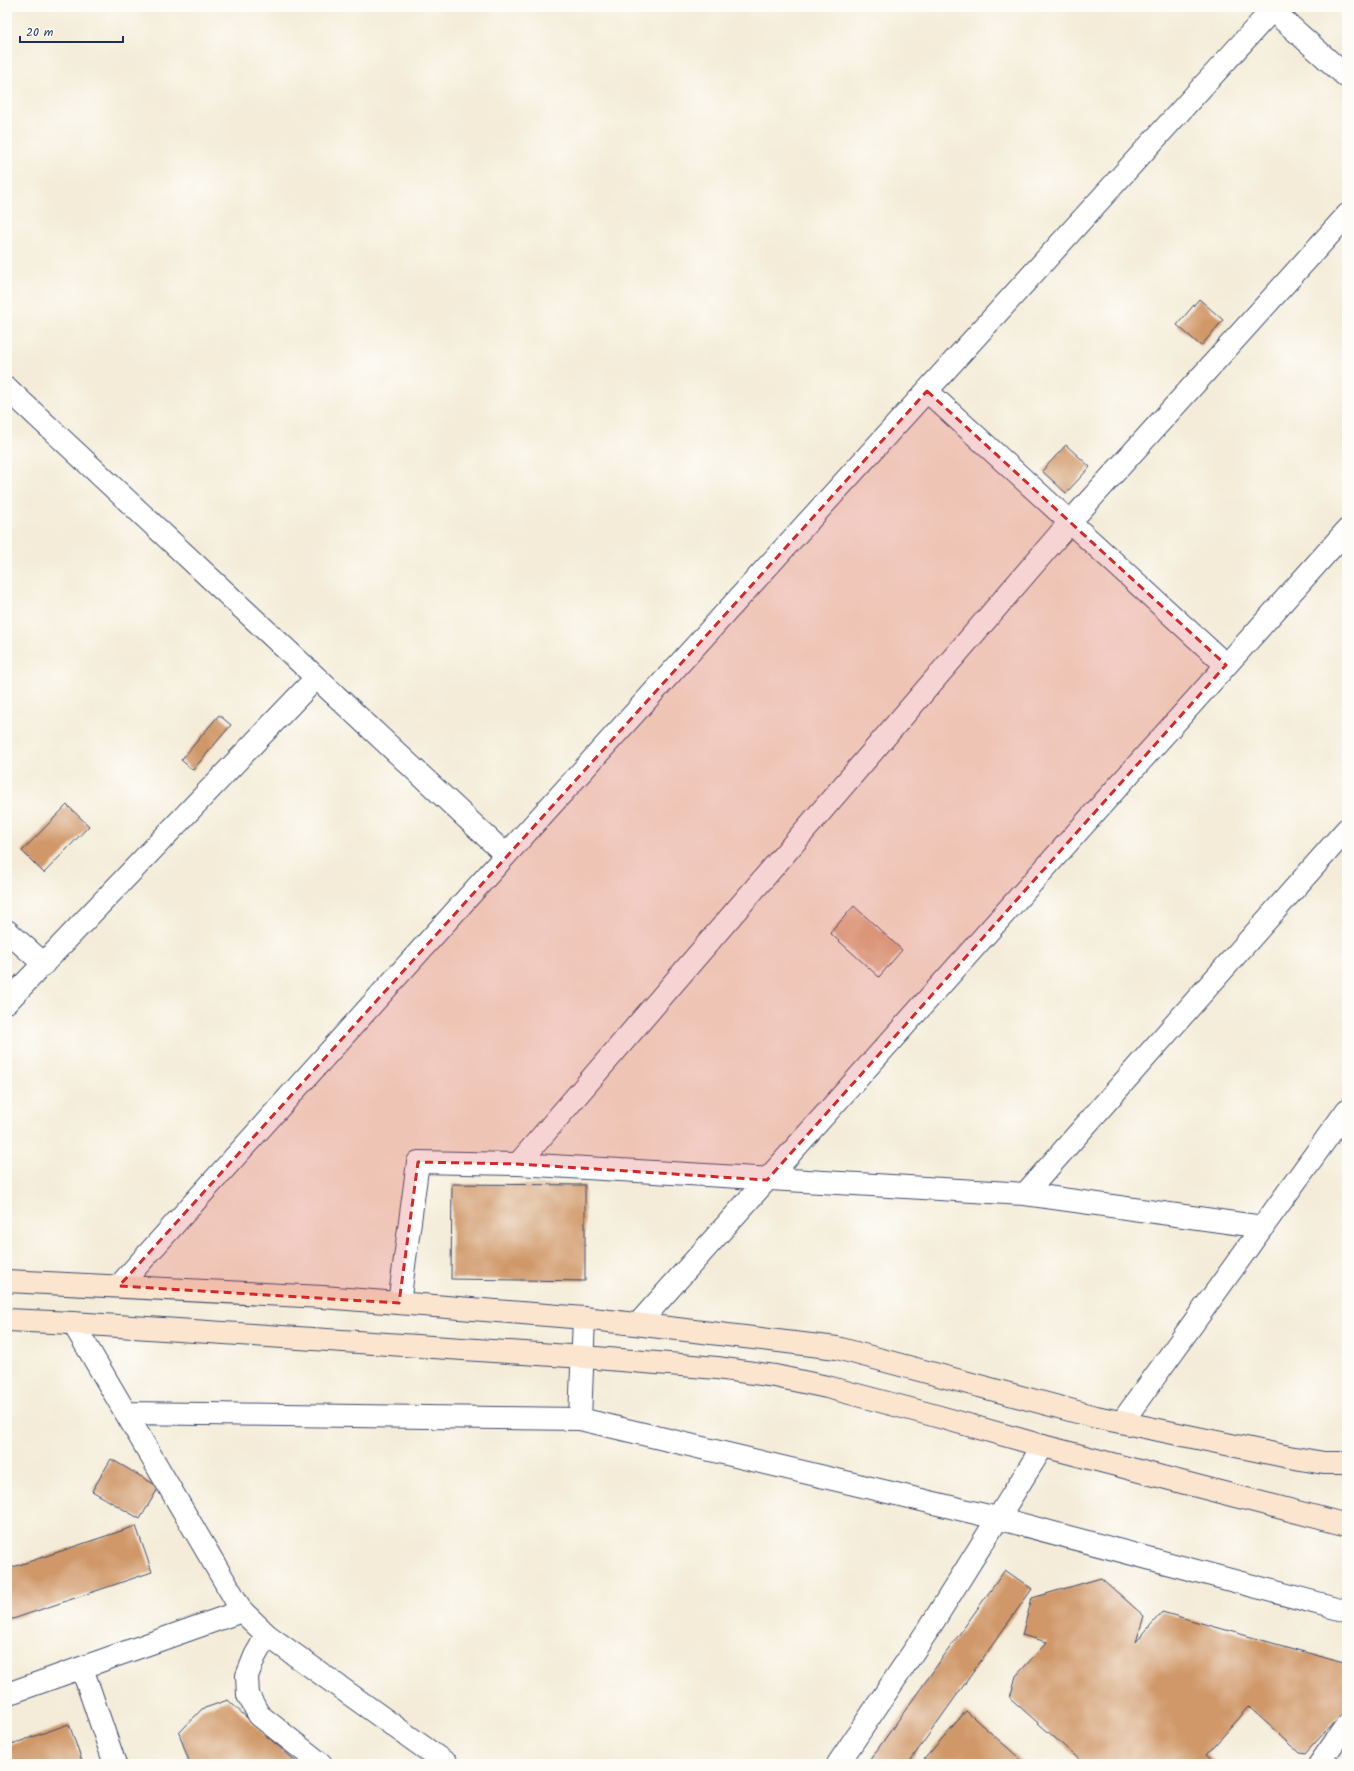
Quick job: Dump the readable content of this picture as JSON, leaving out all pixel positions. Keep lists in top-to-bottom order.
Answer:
{
  "scale_bar": "20 m"
}
